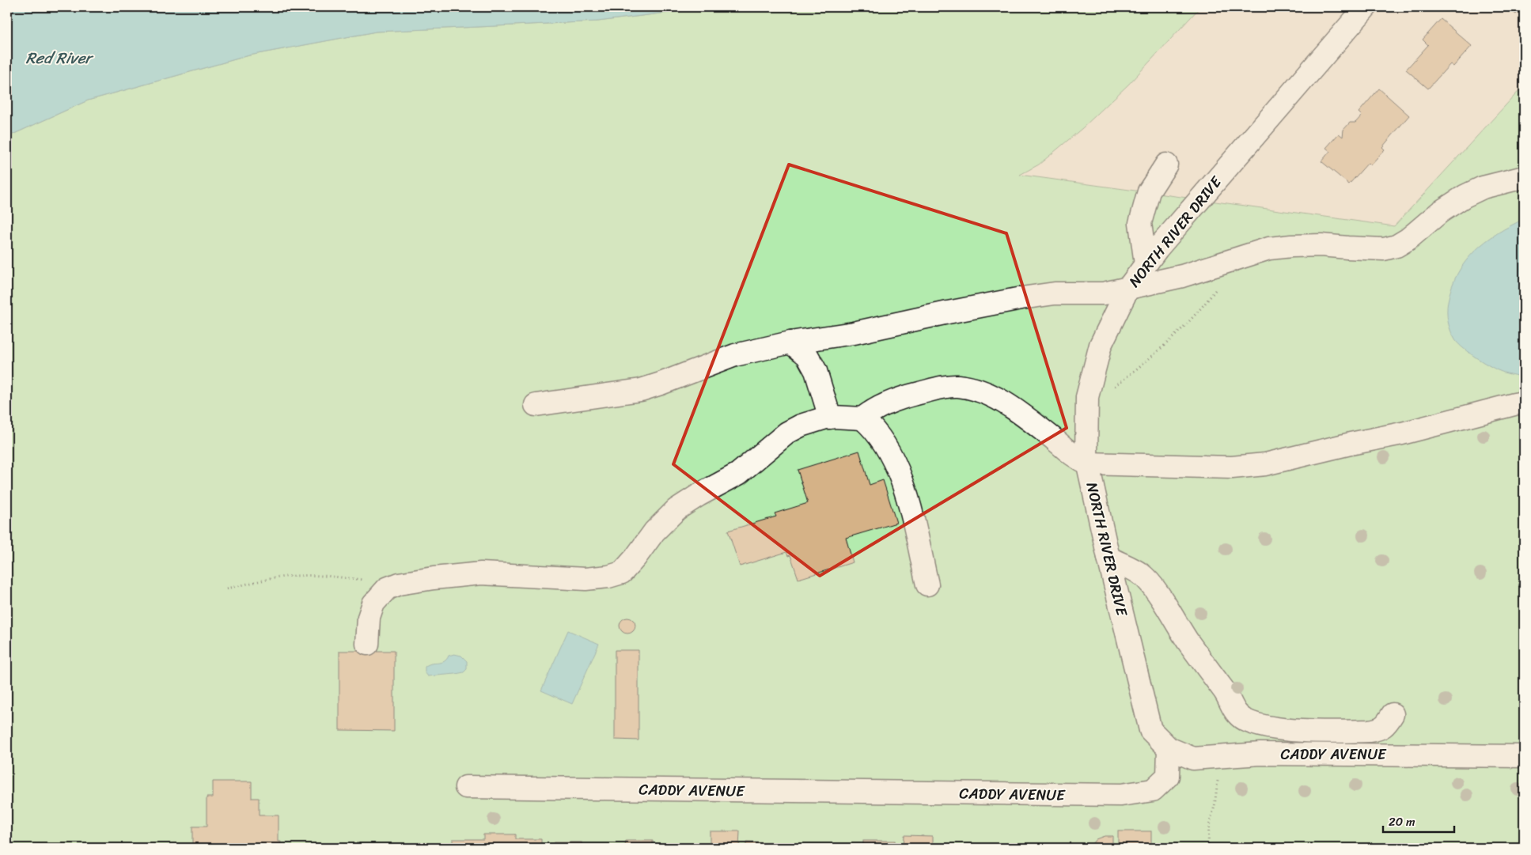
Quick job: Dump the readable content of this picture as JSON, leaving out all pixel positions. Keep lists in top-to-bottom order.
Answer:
{
  "streets": {
    "street": ["NORTH RIVER DRIVE", "CADDY AVENUE"]
  },
  "crossings": [
    ["NORTH RIVER DRIVE", "CADDY AVENUE"]
  ],
  "water": ["Red River"],
  "scale_bar": "20 m"
}
